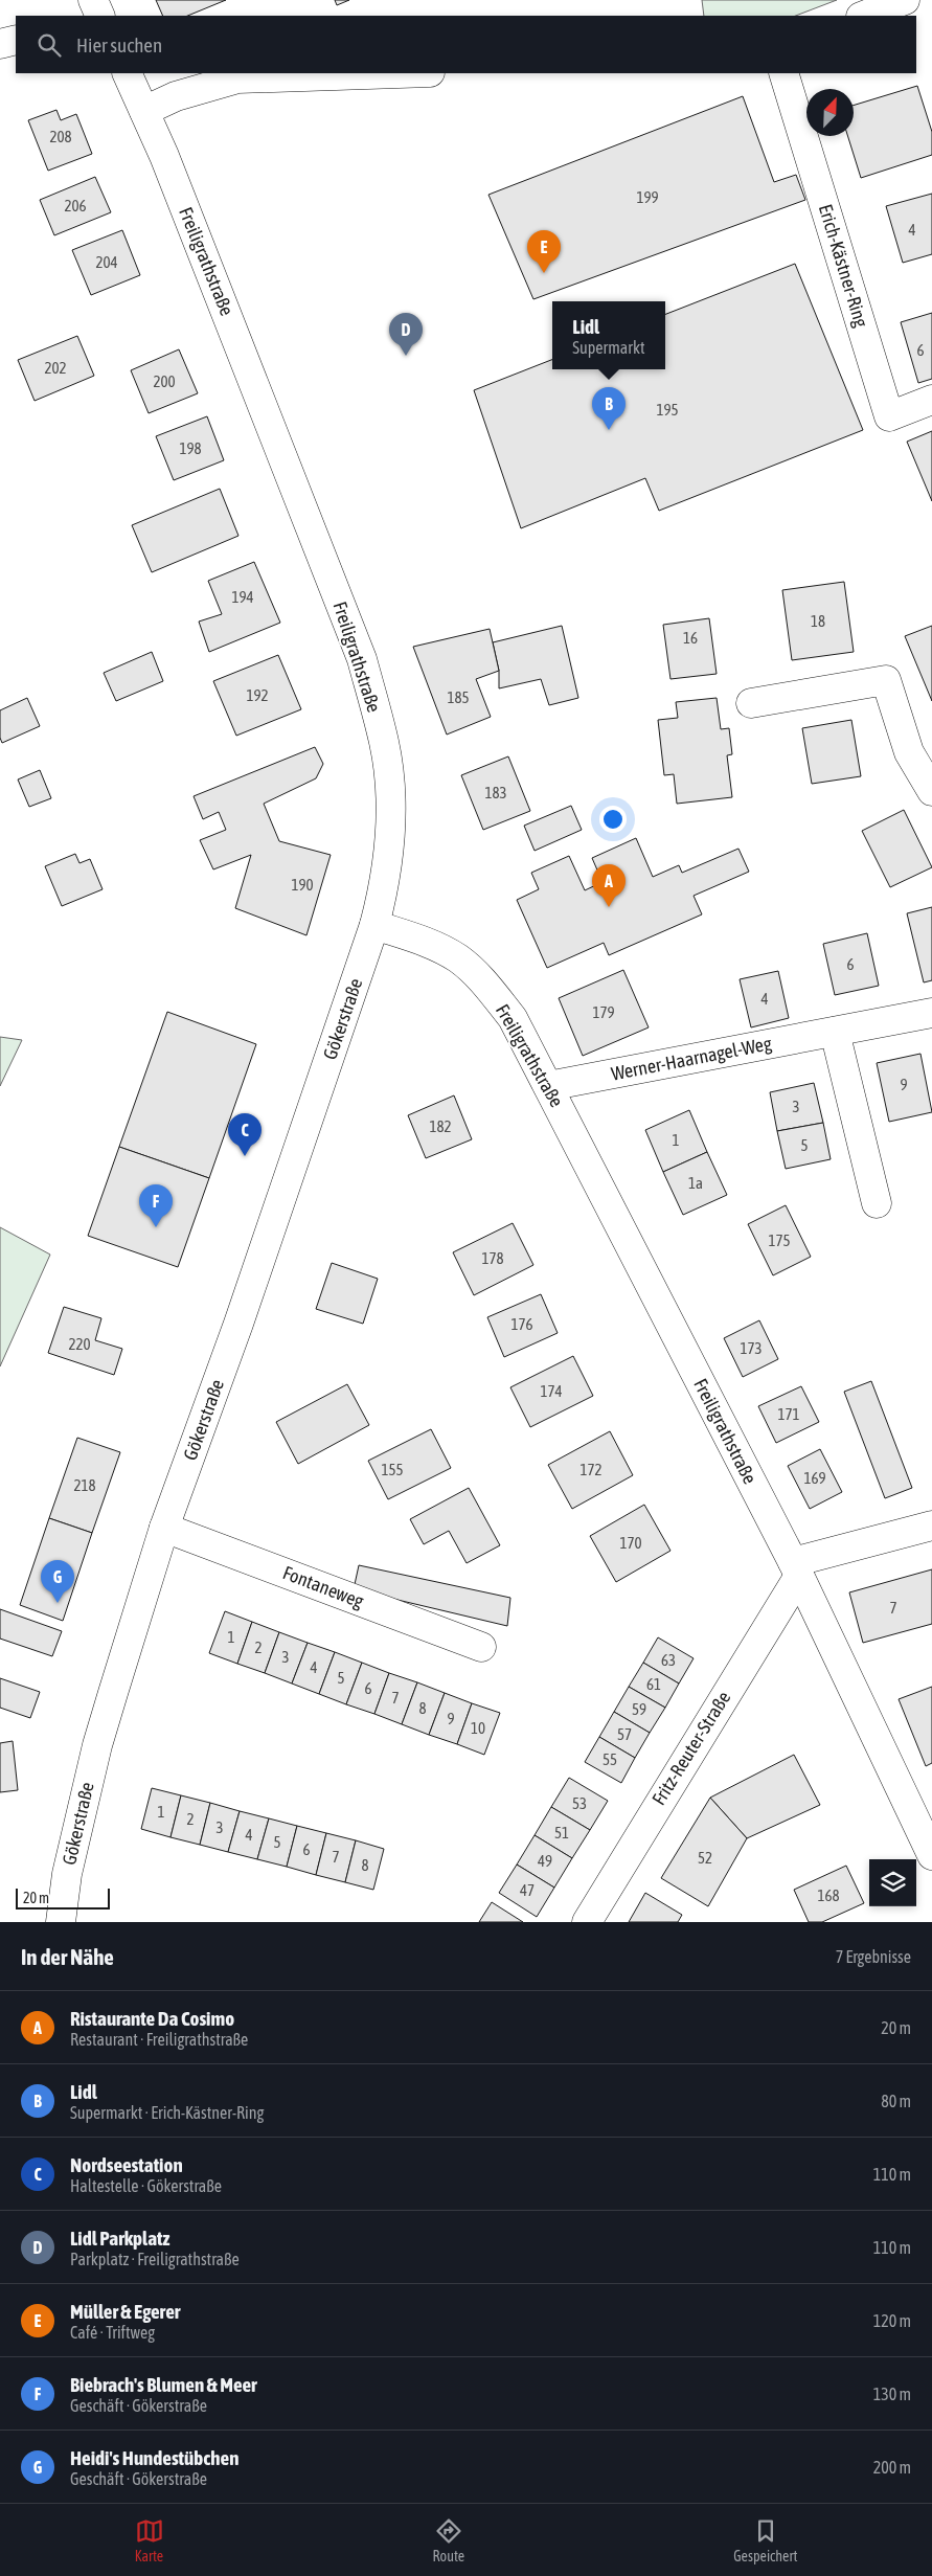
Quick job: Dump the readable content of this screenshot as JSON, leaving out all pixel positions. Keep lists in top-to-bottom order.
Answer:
{
  "streets": {
    "street": [
      "Freiligrathstraße",
      "Erich-Kästner-Ring",
      "Gökerstraße",
      "Werner-Haarnagel-Weg",
      "Fontaneweg",
      "Fritz-Reuter-Straße"
    ]
  },
  "crossings": [
    ["Freiligrathstraße", "Gökerstraße"],
    ["Freiligrathstraße", "Werner-Haarnagel-Weg"],
    ["Freiligrathstraße", "Fritz-Reuter-Straße"],
    ["Gökerstraße", "Fontaneweg"]
  ],
  "house_numbers": [
    "208",
    "199",
    "206",
    "4",
    "204",
    "6",
    "202",
    "200",
    "195",
    "198",
    "194",
    "18",
    "16",
    "192",
    "185",
    "183",
    "190",
    "6",
    "4",
    "179",
    "9",
    "3",
    "182",
    "1",
    "5",
    "1a",
    "175",
    "178",
    "176",
    "220",
    "173",
    "174",
    "171",
    "155",
    "172",
    "169",
    "218",
    "170",
    "7",
    "1",
    "2",
    "3",
    "63",
    "4",
    "5",
    "61",
    "6",
    "7",
    "8",
    "59",
    "9",
    "10",
    "57",
    "55",
    "53",
    "1",
    "2",
    "3",
    "51",
    "4",
    "5",
    "6",
    "7",
    "52",
    "49",
    "8",
    "47",
    "168"
  ],
  "scale_bar": "20 m",
  "north": "top right",
  "page": {
    "search": "Hier suchen",
    "pins": [
      "E",
      "D",
      "B",
      "A",
      "C",
      "F",
      "G"
    ],
    "popup": ["Lidl", "Supermarkt"],
    "scale": "20 m",
    "heading": ["In der Nähe", "7 Ergebnisse"],
    "list": [
      {
        "mark": "A",
        "name": "Ristaurante Da Cosimo",
        "note": "Restaurant · Freiligrathstraße",
        "value": "20 m"
      },
      {
        "mark": "B",
        "name": "Lidl",
        "note": "Supermarkt · Erich-Kästner-Ring",
        "value": "80 m"
      },
      {
        "mark": "C",
        "name": "Nordseestation",
        "note": "Haltestelle · Gökerstraße",
        "value": "110 m"
      },
      {
        "mark": "D",
        "name": "Lidl Parkplatz",
        "note": "Parkplatz · Freiligrathstraße",
        "value": "110 m"
      },
      {
        "mark": "E",
        "name": "Müller & Egerer",
        "note": "Café · Triftweg",
        "value": "120 m"
      },
      {
        "mark": "F",
        "name": "Biebrach's Blumen & Meer",
        "note": "Geschäft · Gökerstraße",
        "value": "130 m"
      },
      {
        "mark": "G",
        "name": "Heidi's Hundestübchen",
        "note": "Geschäft · Gökerstraße",
        "value": "200 m"
      }
    ],
    "nav": ["Karte", "Route", "Gespeichert"]
  }
}
